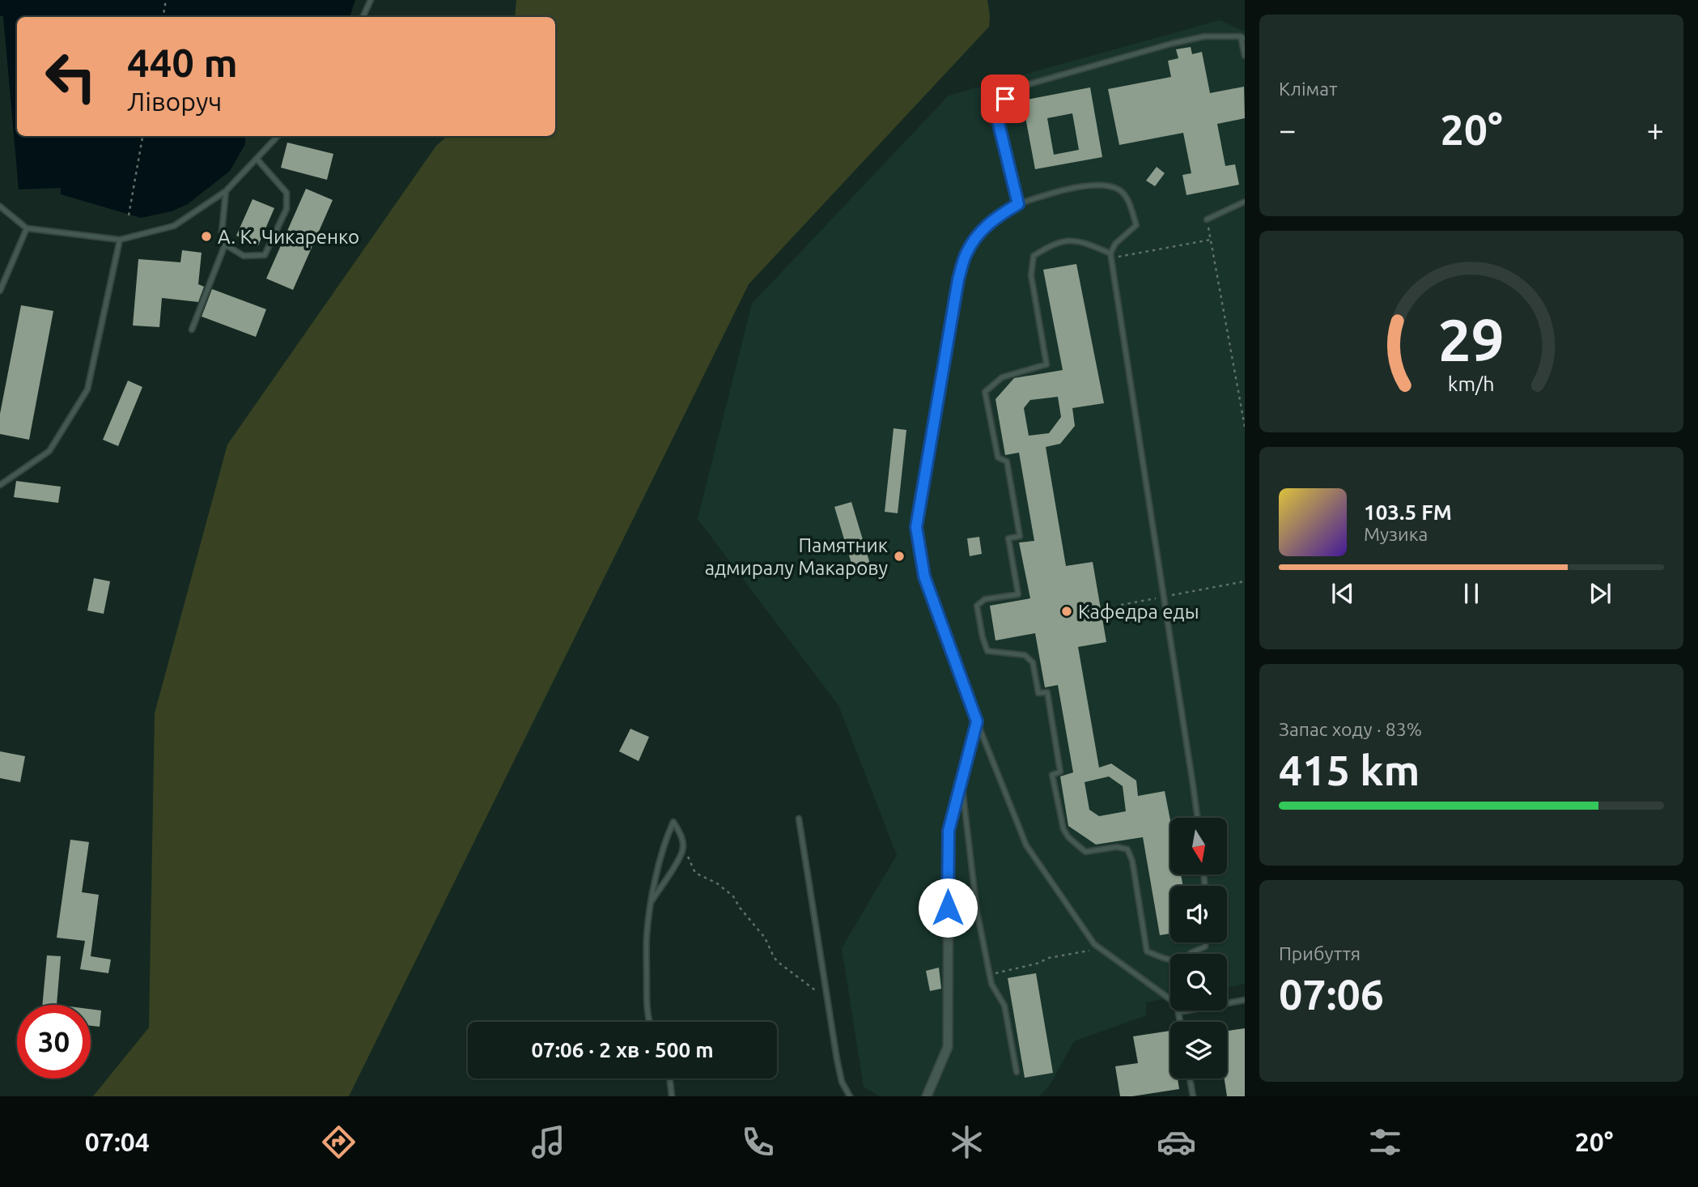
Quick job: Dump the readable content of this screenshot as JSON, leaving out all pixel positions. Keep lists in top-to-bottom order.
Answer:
{
  "places": ["А. К. Чикаренко", "Памятник адмиралу Макарову", "Кафедра еды"],
  "north": "bottom",
  "page": {
    "tile": [
      "Клімат",
      ["Запас ходу · 83%", "415 km"],
      ["Прибуття", "07:06"]
    ],
    "turn": ["440 m", "Ліворуч"],
    "heat": ["−", "20°", "+"],
    "song": ["103.5 FM", "Музика"],
    "limit": "30",
    "trip": "07:06 · 2 хв · 500 m",
    "tabs": ["07:04", "20°"],
    "gauge": ["29", "km/h"]
  }
}
